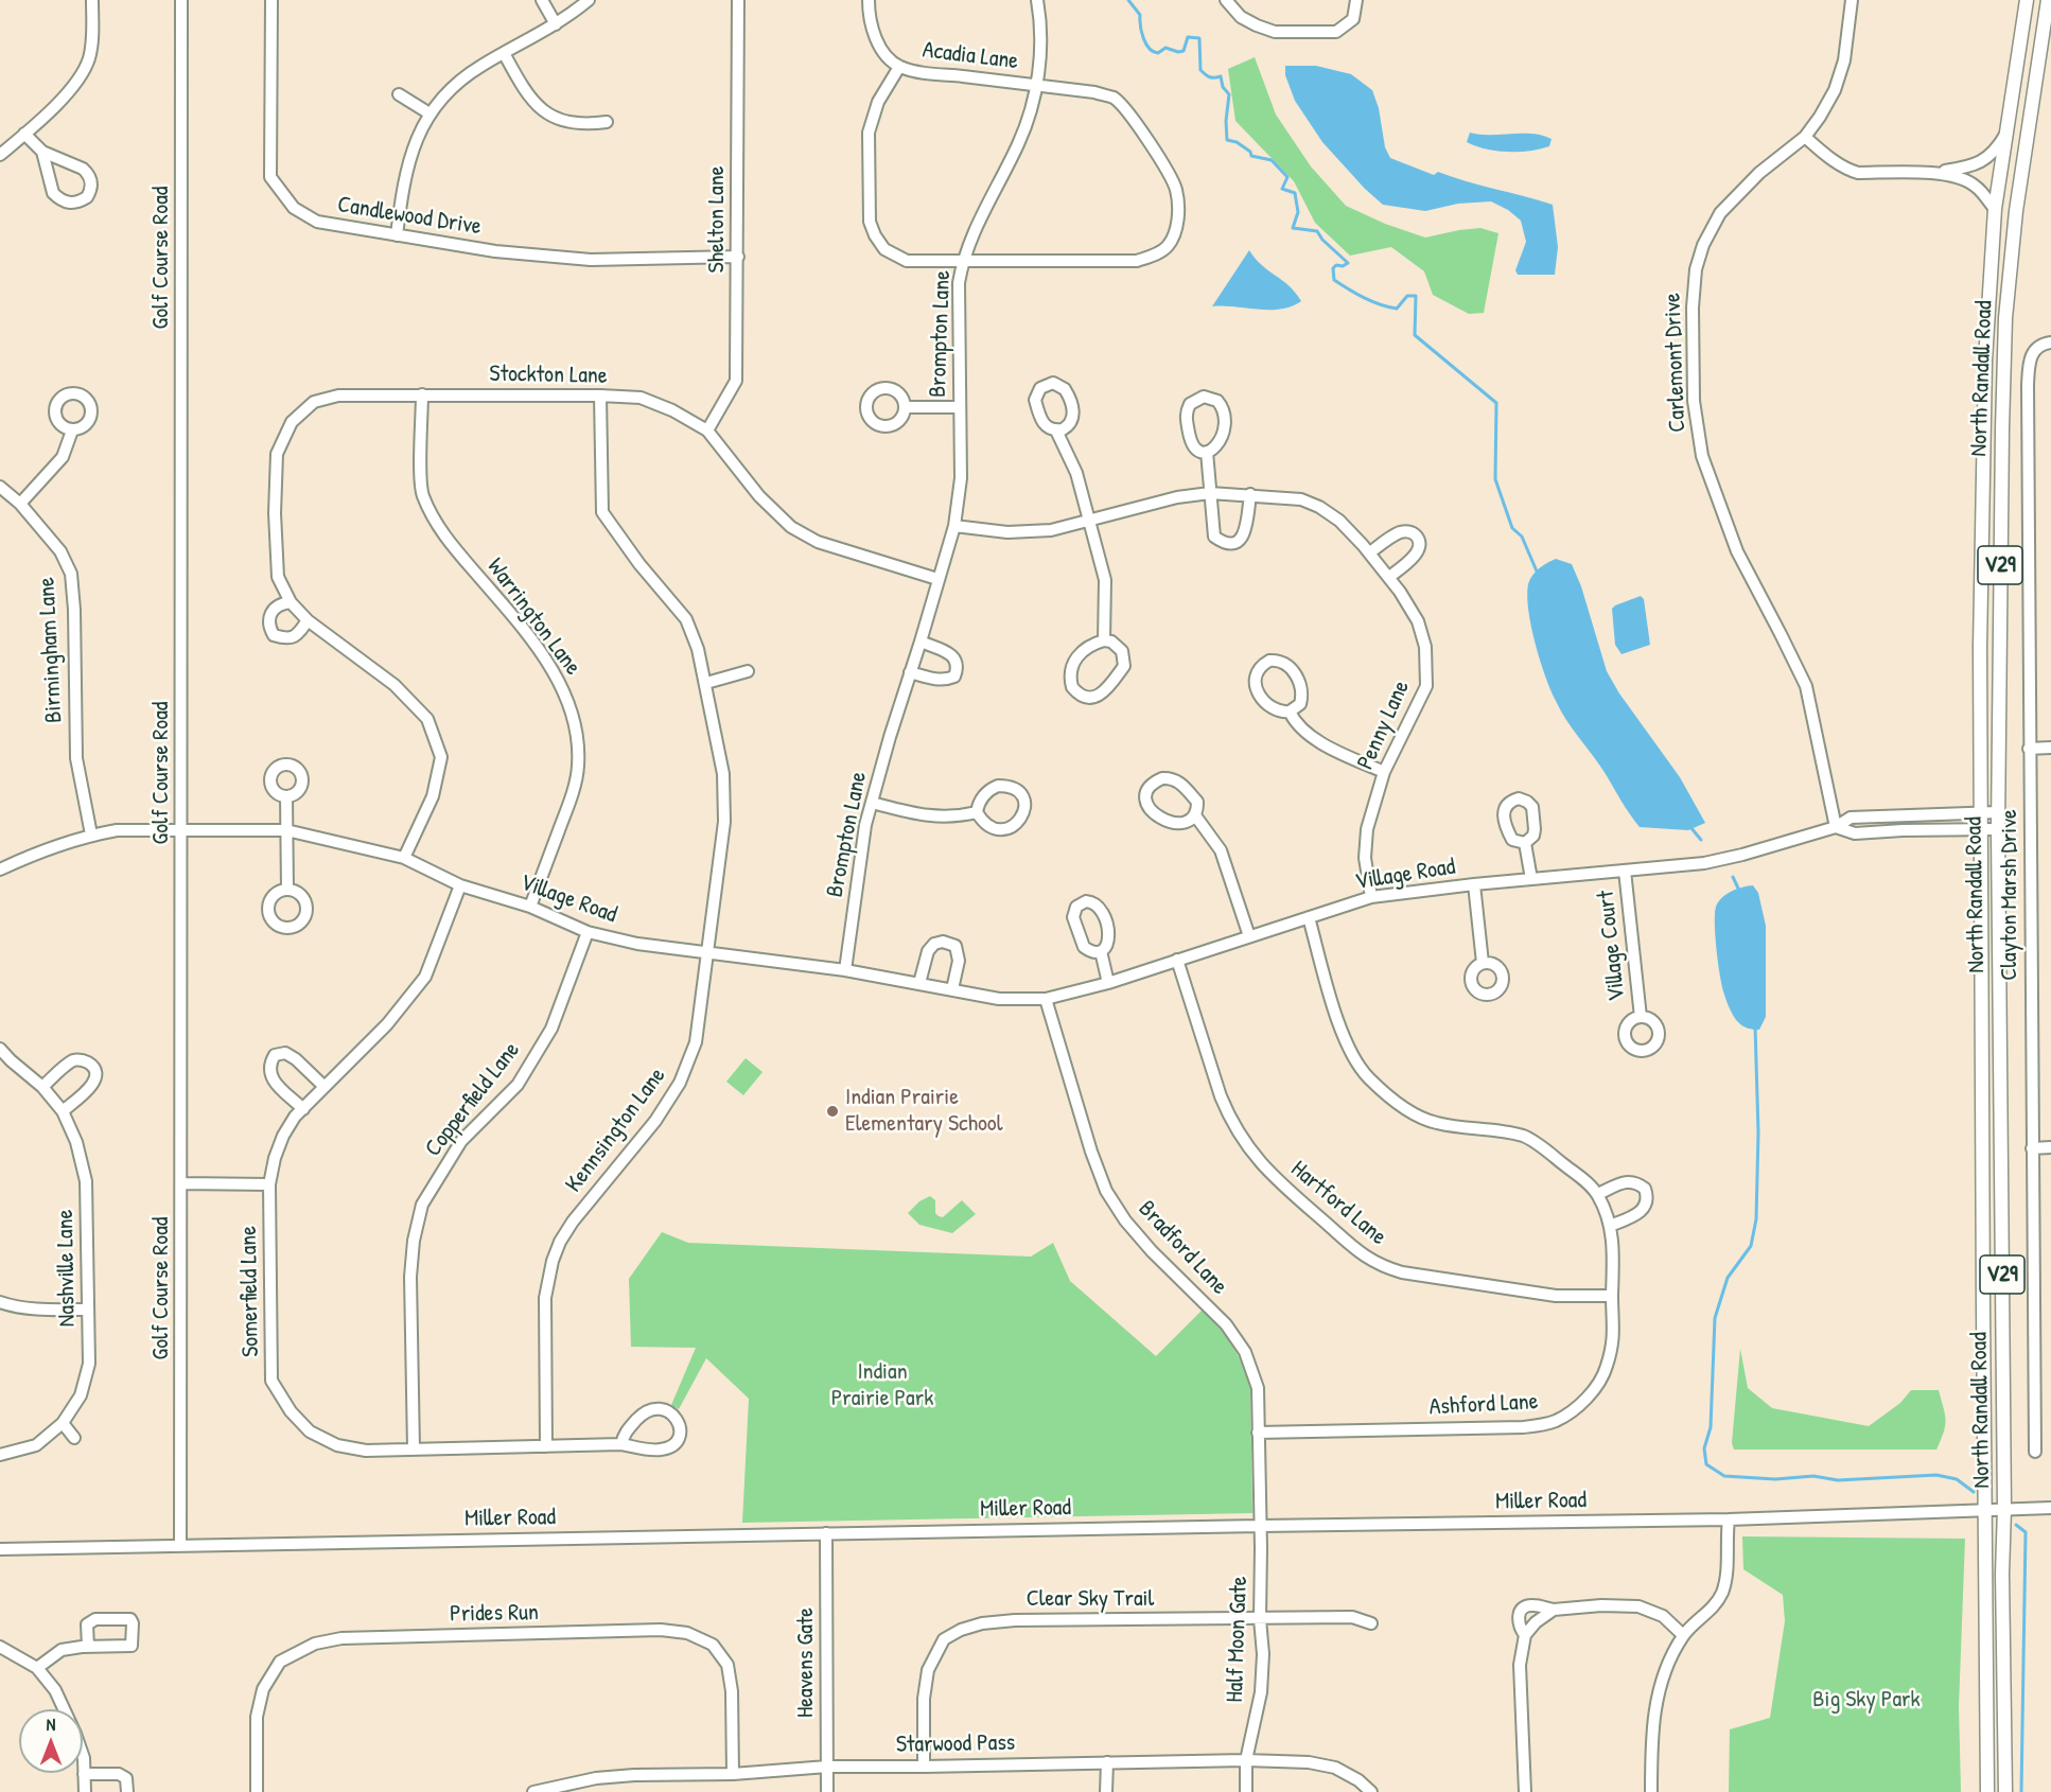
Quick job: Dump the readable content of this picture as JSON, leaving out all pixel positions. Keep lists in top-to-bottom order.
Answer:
{
  "streets": {
    "main road": ["North Randall Road", "V29"],
    "street": [
      "Acadia Lane",
      "Candlewood Drive",
      "Shelton Lane",
      "Golf Course Road",
      "Brompton Lane",
      "Carlemont Drive",
      "Stockton Lane",
      "Warrington Lane",
      "Birmingham Lane",
      "Penny Lane",
      "Village Road",
      "Clayton Marsh Drive",
      "Village Court",
      "Copperfield Lane",
      "Kennsington Lane",
      "Hartford Lane",
      "Bradford Lane",
      "Nashville Lane",
      "Somerfield Lane",
      "Ashford Lane",
      "Miller Road",
      "Clear Sky Trail",
      "Prides Run",
      "Half Moon Gate",
      "Heavens Gate",
      "Starwood Pass"
    ]
  },
  "crossings": [
    ["Acadia Lane", "Brompton Lane"],
    ["Candlewood Drive", "Shelton Lane"],
    ["Shelton Lane", "Stockton Lane"],
    ["Golf Course Road", "Village Road"],
    ["Golf Course Road", "Miller Road"],
    ["Brompton Lane", "Stockton Lane"],
    ["Brompton Lane", "Penny Lane"],
    ["Brompton Lane", "Village Road"],
    ["Carlemont Drive", "Village Road"],
    ["Stockton Lane", "Warrington Lane"],
    ["Stockton Lane", "Village Road"],
    ["Stockton Lane", "Kennsington Lane"],
    ["North Randall Road", "Village Road"],
    ["North Randall Road", "Miller Road"],
    ["Warrington Lane", "Village Road"],
    ["Birmingham Lane", "Village Road"],
    ["Penny Lane", "Village Road"],
    ["Village Road", "Village Court"],
    ["Village Road", "Copperfield Lane"],
    ["Village Road", "Kennsington Lane"],
    ["Village Road", "Hartford Lane"],
    ["Village Road", "Bradford Lane"],
    ["Village Road", "Somerfield Lane"],
    ["Village Road", "Ashford Lane"],
    ["Copperfield Lane", "Somerfield Lane"],
    ["Kennsington Lane", "Somerfield Lane"],
    ["Hartford Lane", "Ashford Lane"],
    ["Bradford Lane", "Ashford Lane"],
    ["Bradford Lane", "Miller Road"],
    ["Bradford Lane", "Half Moon Gate"],
    ["Miller Road", "Half Moon Gate"],
    ["Miller Road", "Heavens Gate"],
    ["Clear Sky Trail", "Half Moon Gate"],
    ["Clear Sky Trail", "Starwood Pass"],
    ["Prides Run", "Starwood Pass"],
    ["Half Moon Gate", "Starwood Pass"],
    ["Heavens Gate", "Starwood Pass"]
  ],
  "parks": ["Indian Prairie Park", "Big Sky Park"],
  "places": ["Indian Prairie Elementary School"],
  "north": "top"
}
